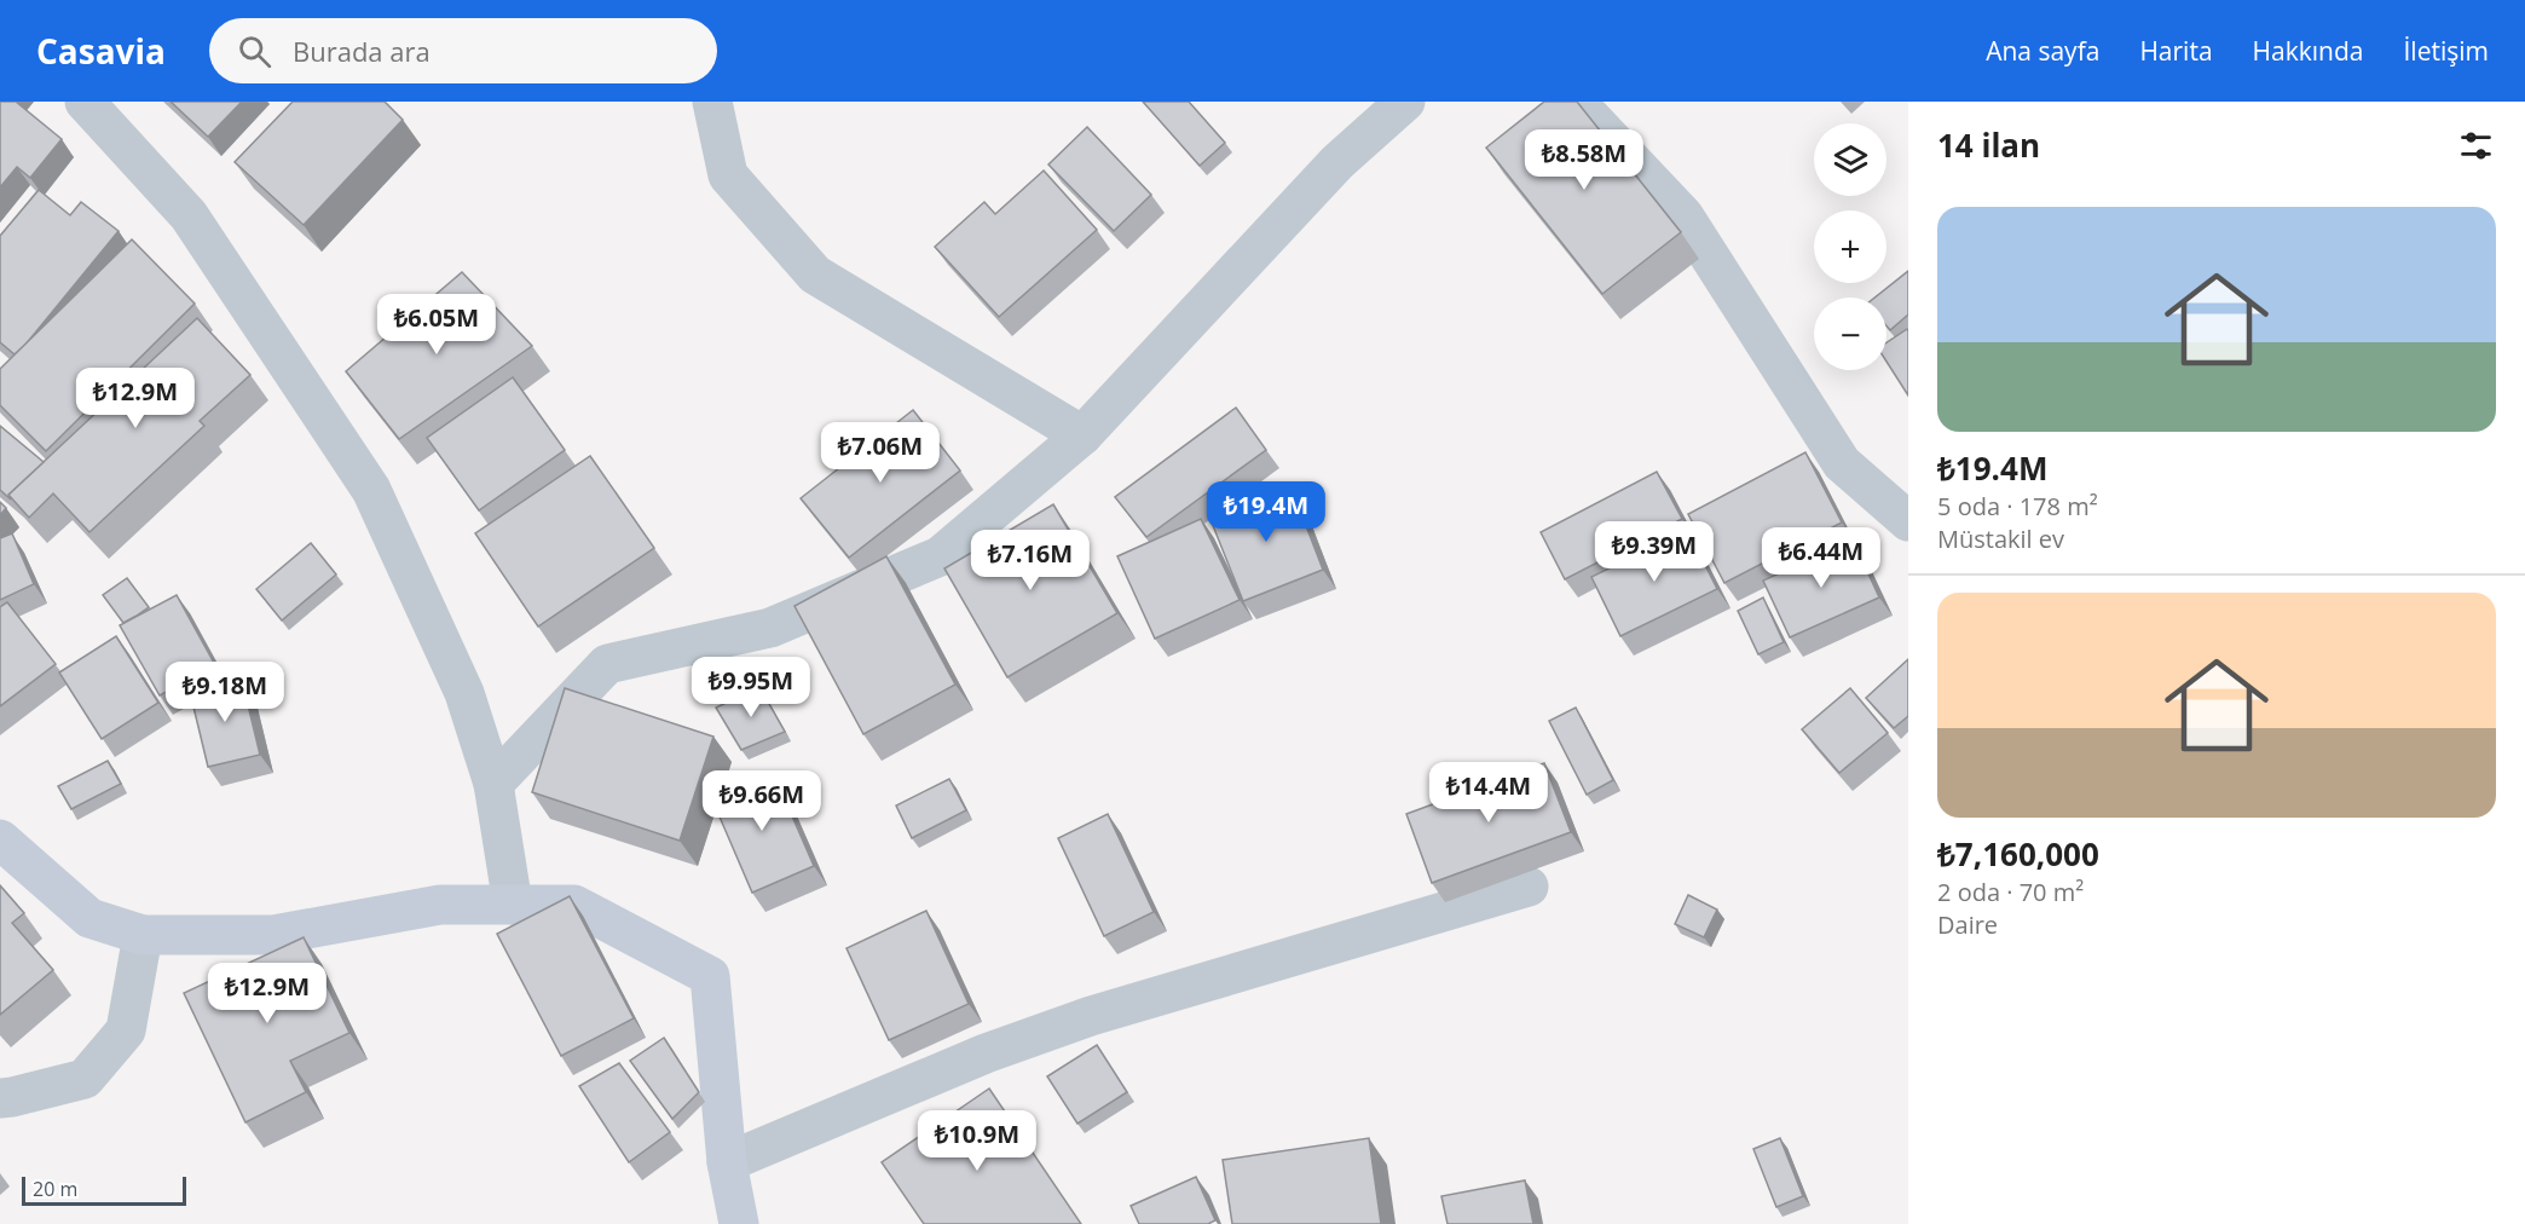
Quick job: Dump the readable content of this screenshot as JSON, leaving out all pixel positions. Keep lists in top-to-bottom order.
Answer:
{
  "scale_bar": "20 m",
  "page": {
    "header": "Casavia",
    "search": "Burada ara",
    "nav": [
      "Ana sayfa",
      "Harita",
      "Hakkında",
      "İletişim"
    ],
    "heading": "14 ilan",
    "map_buttons": ["+", "−"],
    "price": [
      "₺8.58M",
      "₺6.05M",
      "₺12.9M",
      "₺7.06M",
      "₺19.4M",
      "₺9.39M",
      "₺6.44M",
      "₺7.16M",
      "₺9.95M",
      "₺9.18M",
      "₺14.4M",
      "₺9.66M",
      "₺12.9M",
      "₺10.9M"
    ],
    "list": [
      {
        "name": "₺19.4M",
        "note": "5 oda · 178 m² · Müstakil ev"
      },
      {
        "name": "₺7,160,000",
        "note": "2 oda · 70 m² · Daire"
      }
    ],
    "scale": "20 m"
  }
}
